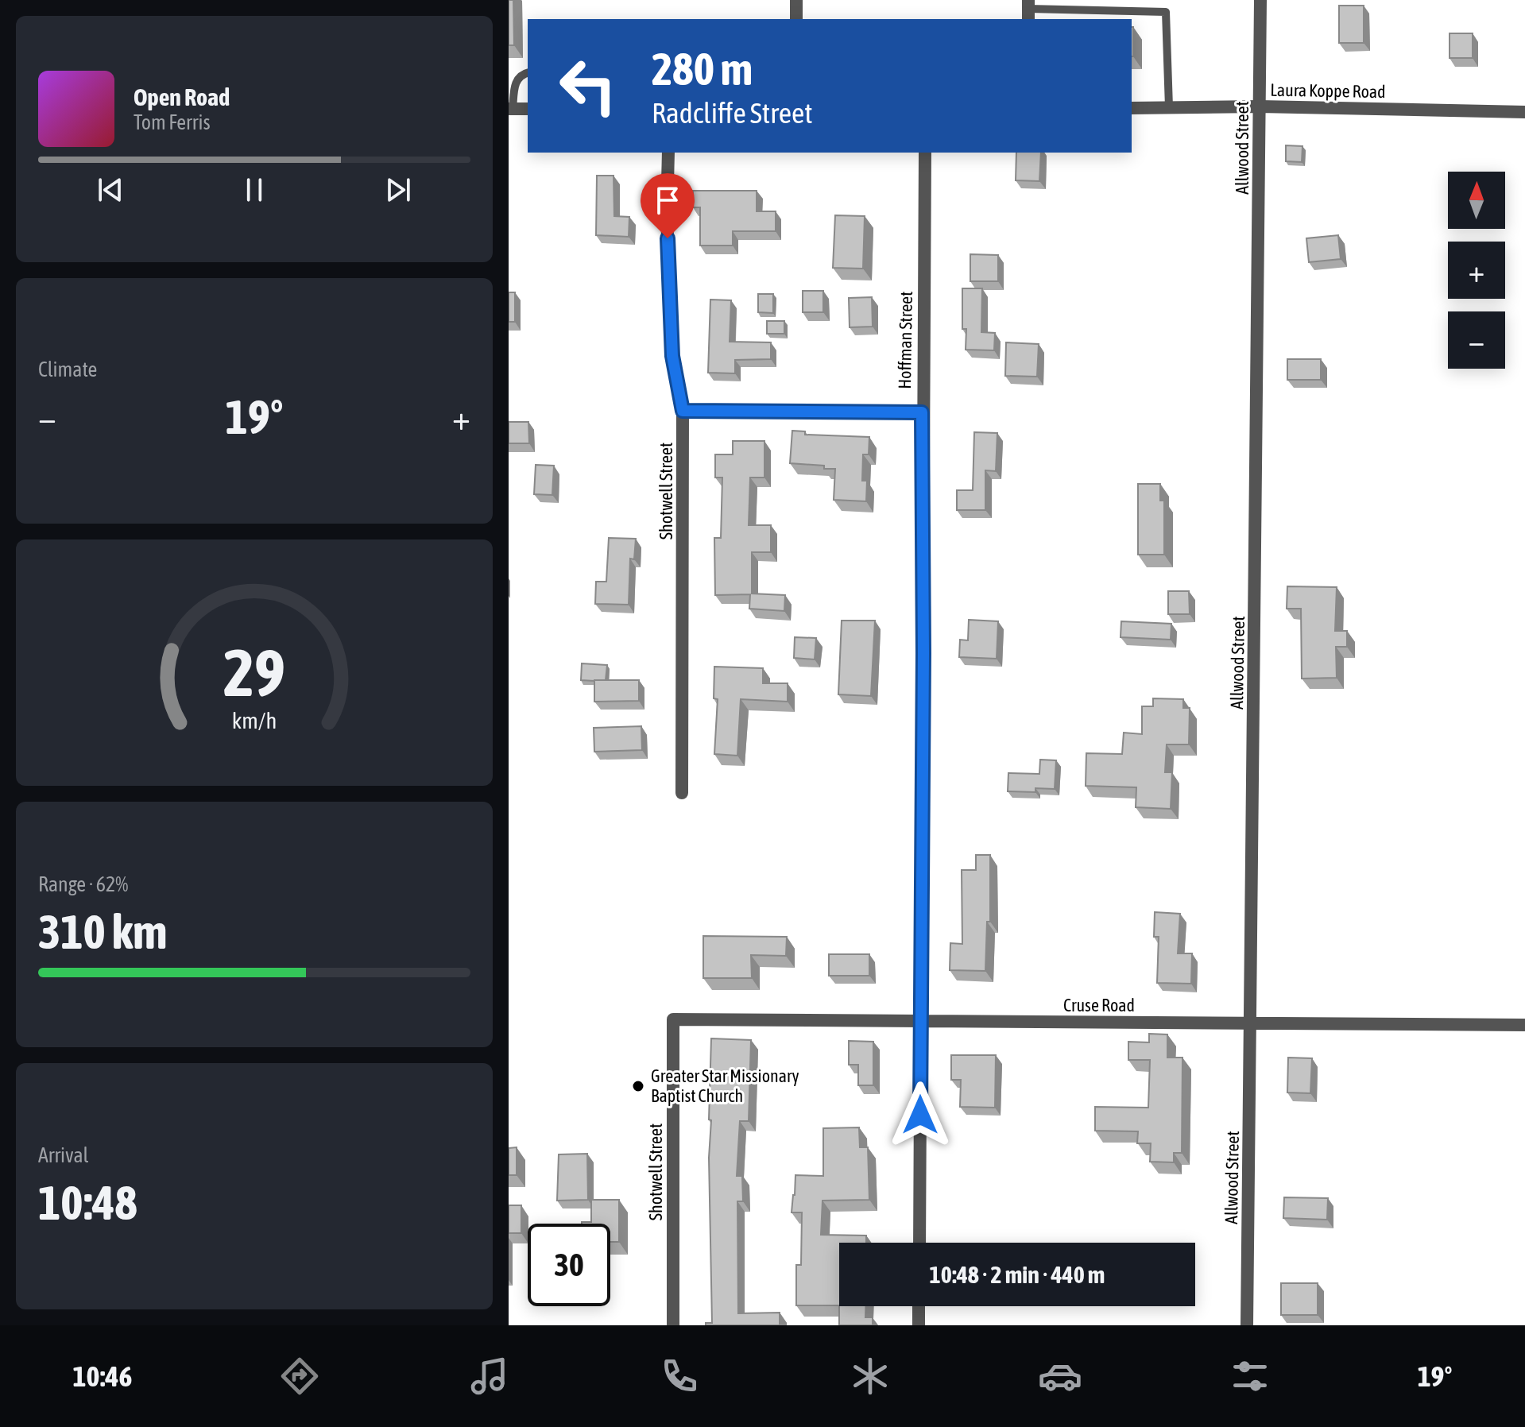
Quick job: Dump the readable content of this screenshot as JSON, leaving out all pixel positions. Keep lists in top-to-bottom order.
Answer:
{
  "streets": {
    "street": [
      "Laura Koppe Road",
      "Allwood Street",
      "Hoffman Street",
      "Shotwell Street",
      "Cruse Road"
    ]
  },
  "crossings": [
    ["Laura Koppe Road", "Allwood Street"],
    ["Allwood Street", "Cruse Road"],
    ["Hoffman Street", "Cruse Road"],
    ["Shotwell Street", "Cruse Road"]
  ],
  "places": ["Greater Star Missionary Baptist Church"],
  "north": "top",
  "page": {
    "turn": ["280 m", "Radcliffe Street"],
    "song": ["Open Road", "Tom Ferris"],
    "map_buttons": ["+", "−"],
    "tile": [
      "Climate",
      ["Range · 62%", "310 km"],
      ["Arrival", "10:48"]
    ],
    "heat": ["−", "19°", "+"],
    "limit": "30",
    "trip": "10:48 · 2 min · 440 m",
    "tabs": ["10:46", "19°"],
    "gauge": ["29", "km/h"]
  }
}
